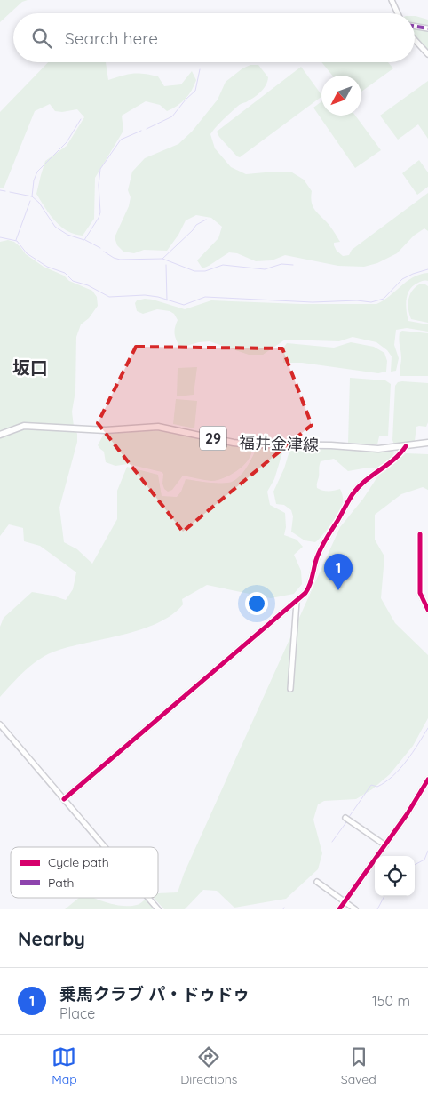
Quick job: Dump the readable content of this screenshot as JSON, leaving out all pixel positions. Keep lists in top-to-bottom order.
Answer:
{
  "streets": {
    "main road": ["29", "福井金津線"]
  },
  "districts": ["坂口"],
  "legend": ["Cycle path", "Path"],
  "north": "bottom left",
  "page": {
    "search": "Search here",
    "pins": "1",
    "heading": "Nearby",
    "list": [
      {
        "mark": "1",
        "name": "乗馬クラブ パ・ドゥドゥ",
        "note": "Place",
        "value": "150 m"
      }
    ],
    "nav": ["Map", "Directions", "Saved"]
  }
}
